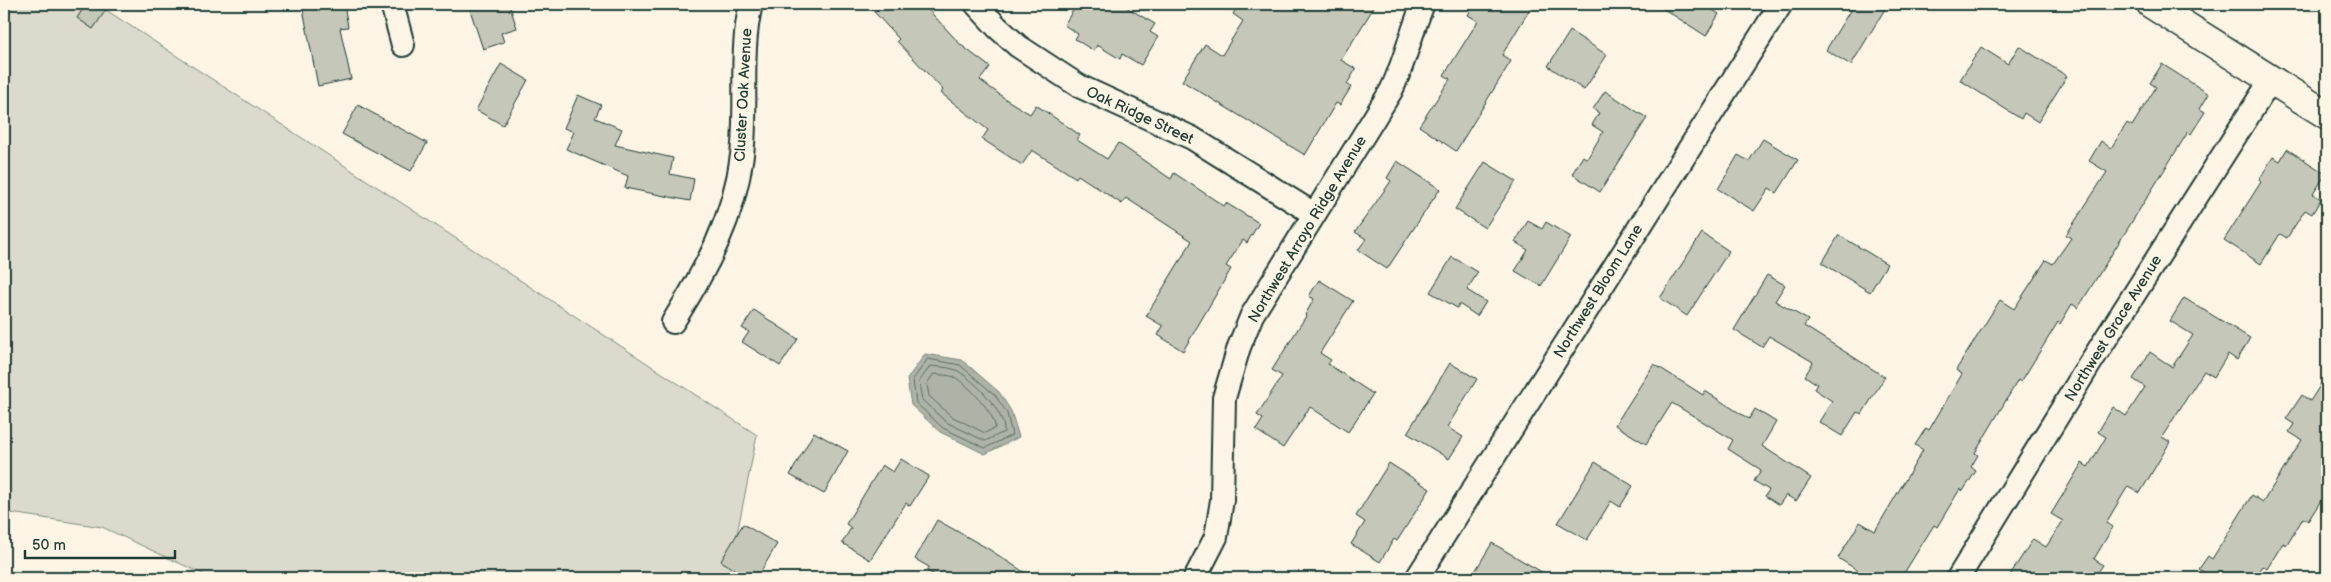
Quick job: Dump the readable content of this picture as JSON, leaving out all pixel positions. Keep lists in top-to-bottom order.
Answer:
{
  "streets": {
    "street": [
      "Cluster Oak Avenue",
      "Oak Ridge Street",
      "Northwest Arroyo Ridge Avenue",
      "Northwest Bloom Lane",
      "Northwest Grace Avenue"
    ]
  },
  "crossings": [
    ["Oak Ridge Street", "Northwest Arroyo Ridge Avenue"]
  ],
  "scale_bar": "50 m"
}
